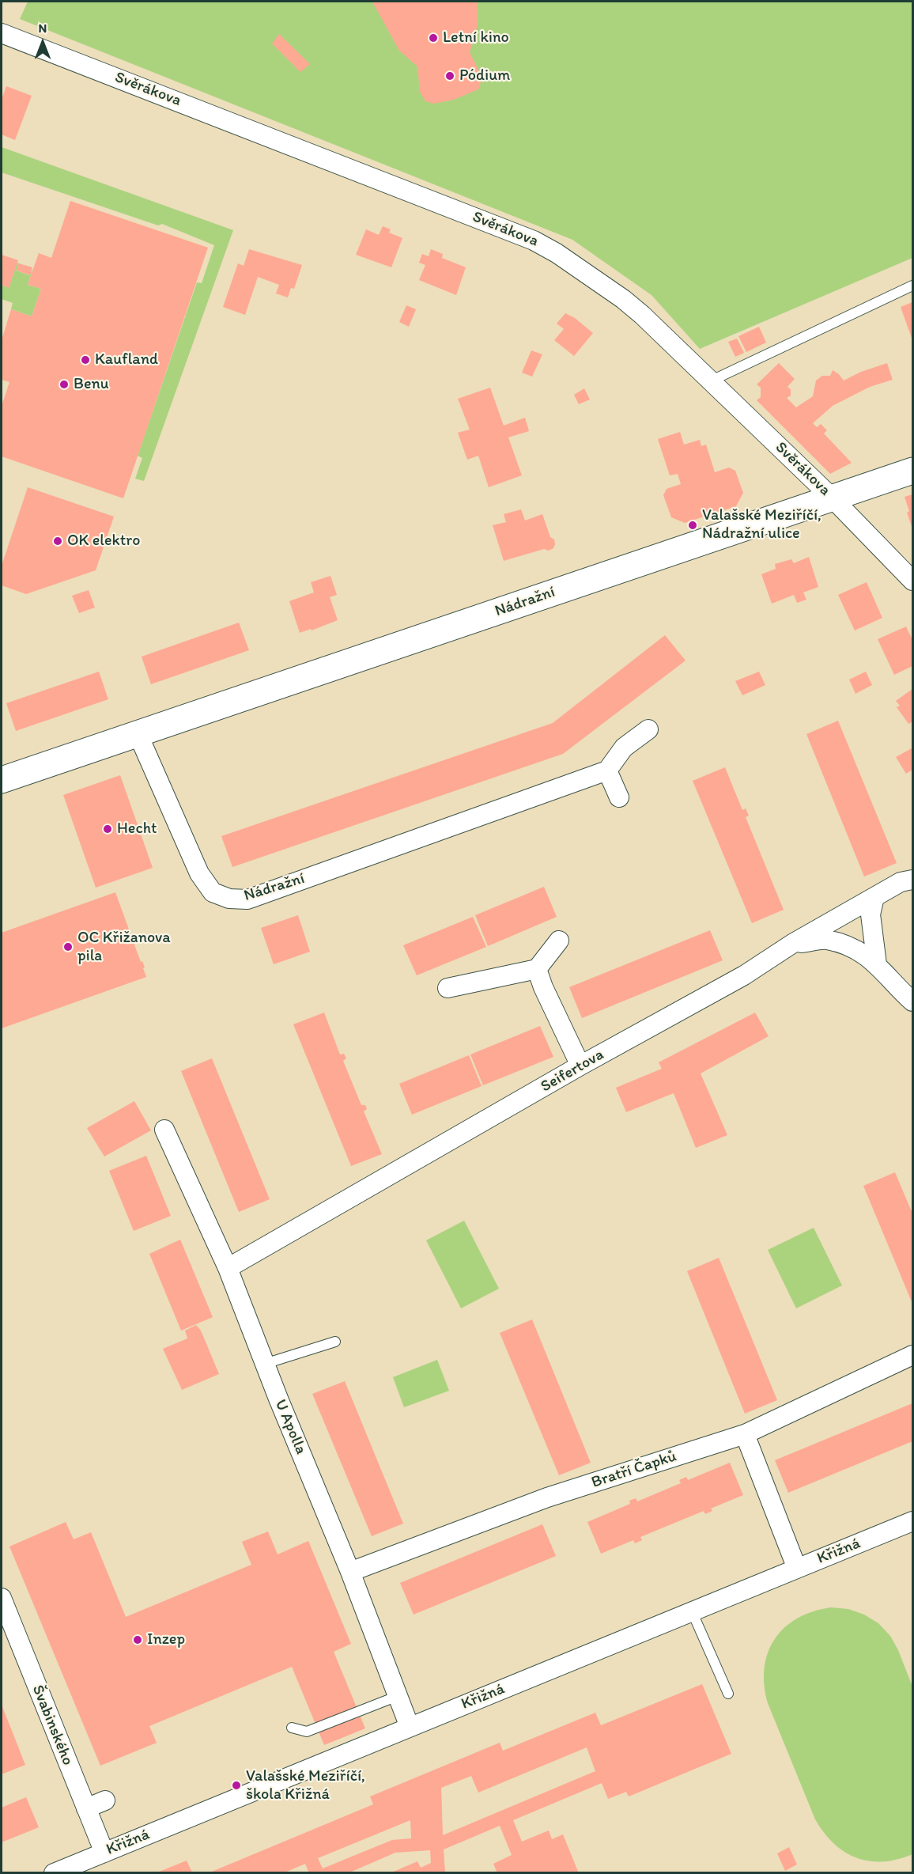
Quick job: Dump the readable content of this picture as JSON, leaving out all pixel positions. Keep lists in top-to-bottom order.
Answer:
{
  "streets": {
    "main road": ["Nádražní"],
    "street": [
      "Svěrákova",
      "Seifertova",
      "U Apolla",
      "Bratří Čapků",
      "Křižná",
      "Švabinského"
    ]
  },
  "crossings": [
    ["Svěrákova", "Nádražní"],
    ["Seifertova", "U Apolla"],
    ["U Apolla", "Bratří Čapků"],
    ["U Apolla", "Křižná"],
    ["Křižná", "Švabinského"]
  ],
  "places": [
    "Letní kino",
    "Pódium",
    "Kaufland",
    "Benu",
    "Valašské Meziříčí, Nádražní ulice",
    "OK elektro",
    "Hecht",
    "OC Křižanova pila",
    "Inzep",
    "Valašské Meziříčí, škola Křižná"
  ],
  "north": "top"
}
